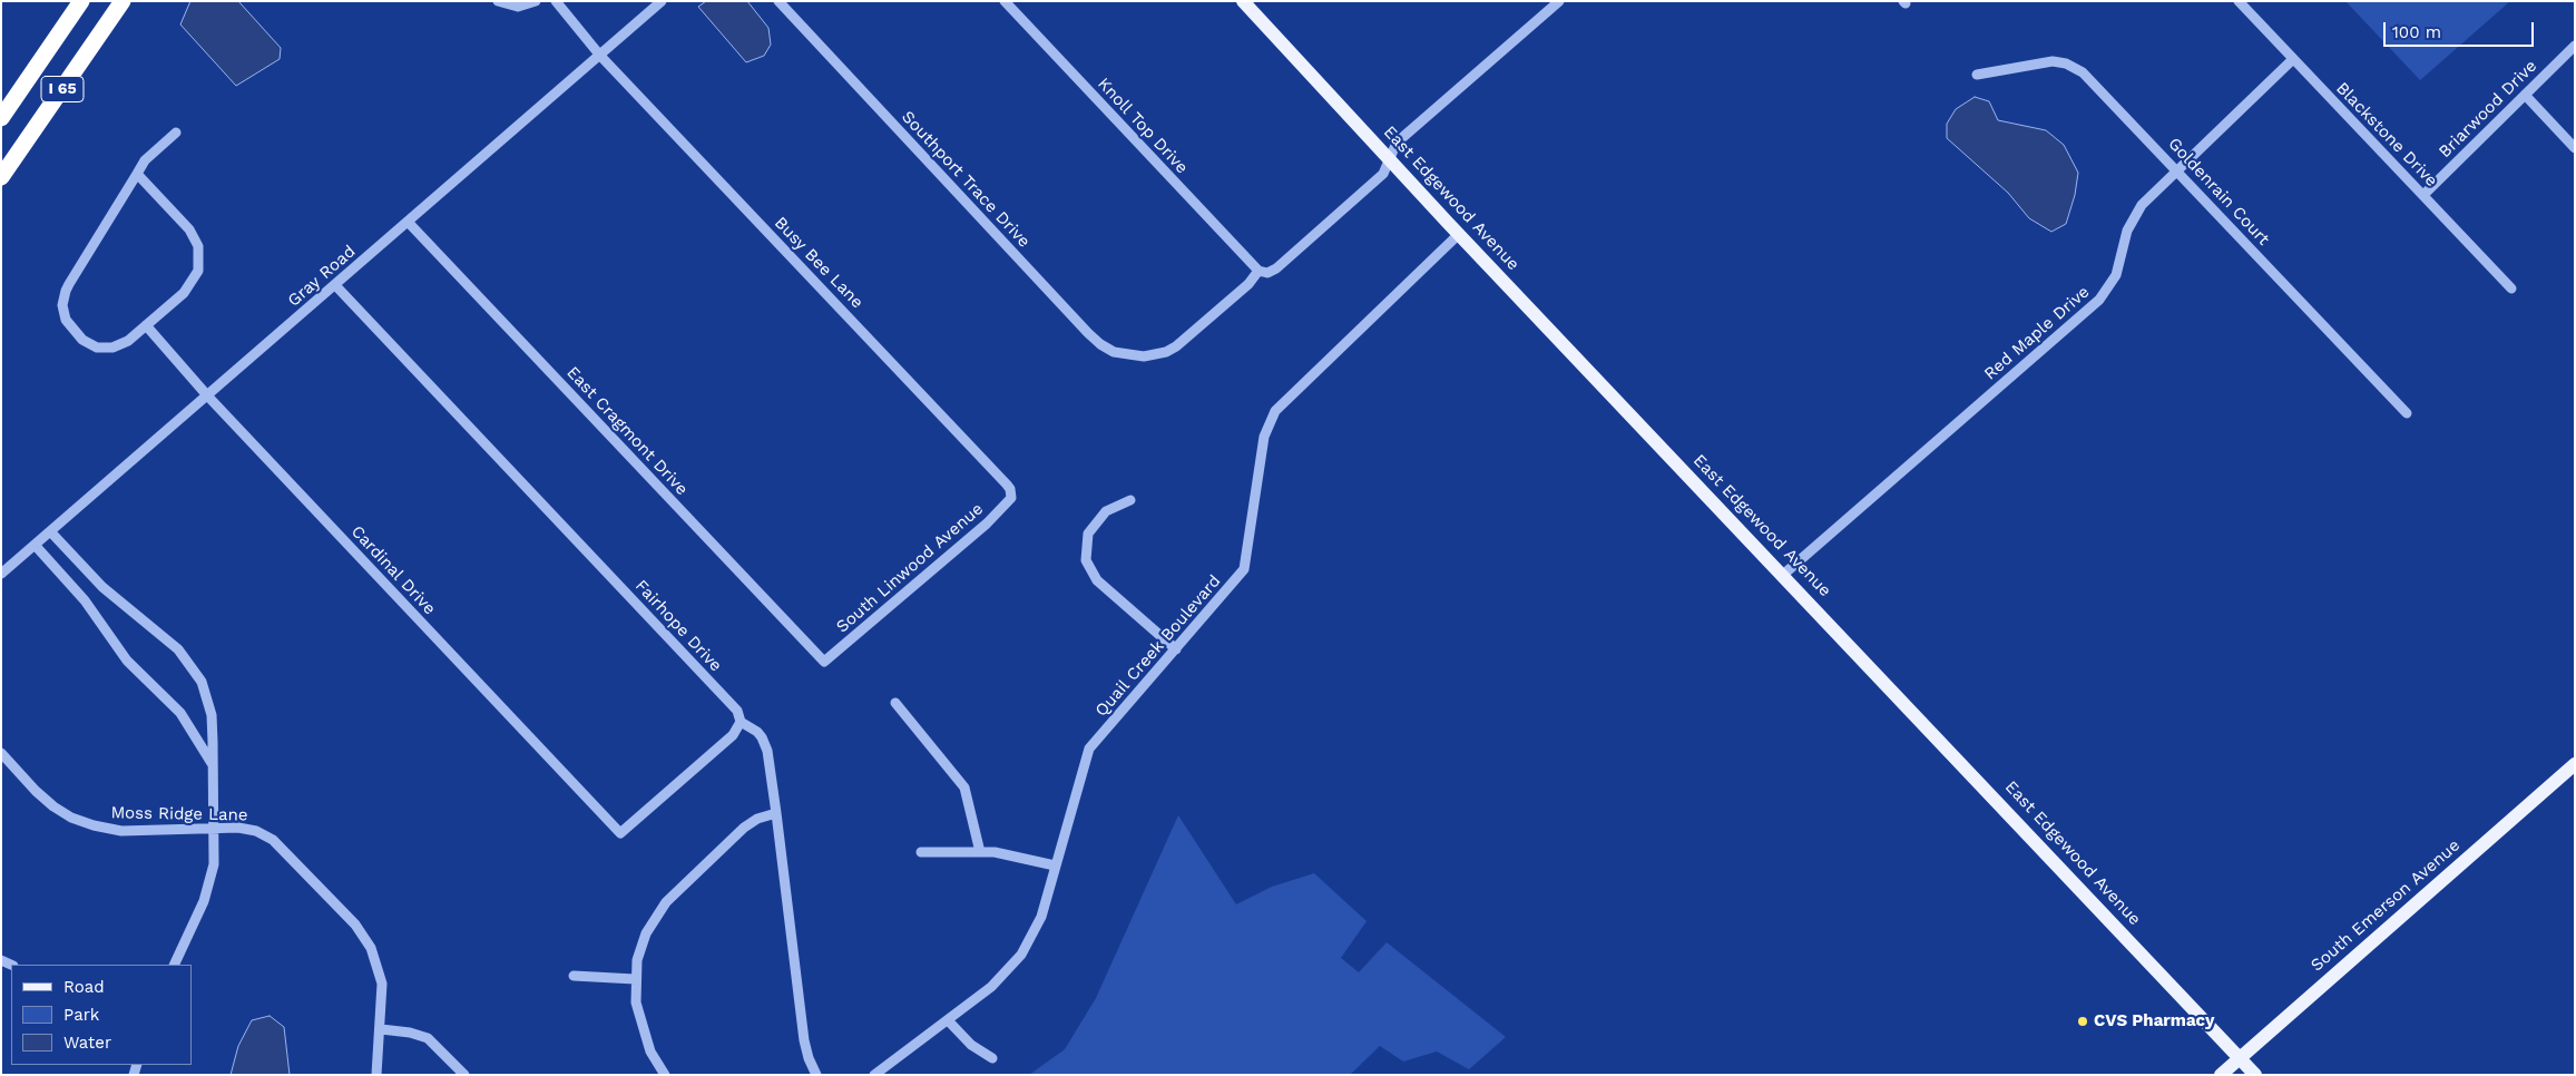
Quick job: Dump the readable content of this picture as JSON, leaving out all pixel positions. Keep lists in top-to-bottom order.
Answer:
{
  "streets": {
    "highway": ["I 65"],
    "main road": ["East Edgewood Avenue", "South Emerson Avenue"],
    "street": [
      "Briarwood Drive",
      "Knoll Top Drive",
      "Blackstone Drive",
      "Southport Trace Drive",
      "Goldenrain Court",
      "Busy Bee Lane",
      "Gray Road",
      "Red Maple Drive",
      "East Cragmont Drive",
      "South Linwood Avenue",
      "Cardinal Drive",
      "Fairhope Drive",
      "Quail Creek Boulevard",
      "Moss Ridge Lane"
    ]
  },
  "crossings": [
    ["Briarwood Drive", "Blackstone Drive"],
    ["Knoll Top Drive", "Southport Trace Drive"],
    ["Blackstone Drive", "Red Maple Drive"],
    ["Goldenrain Court", "Red Maple Drive"],
    ["East Edgewood Avenue", "Red Maple Drive"],
    ["East Edgewood Avenue", "Quail Creek Boulevard"],
    ["East Edgewood Avenue", "South Emerson Avenue"],
    ["Busy Bee Lane", "Gray Road"],
    ["Busy Bee Lane", "South Linwood Avenue"],
    ["Gray Road", "East Cragmont Drive"],
    ["Gray Road", "Cardinal Drive"],
    ["Gray Road", "Fairhope Drive"],
    ["East Cragmont Drive", "South Linwood Avenue"],
    ["Cardinal Drive", "Fairhope Drive"]
  ],
  "places": ["CVS Pharmacy"],
  "legend": ["Road", "Park", "Water"],
  "scale_bar": "100 m"
}
